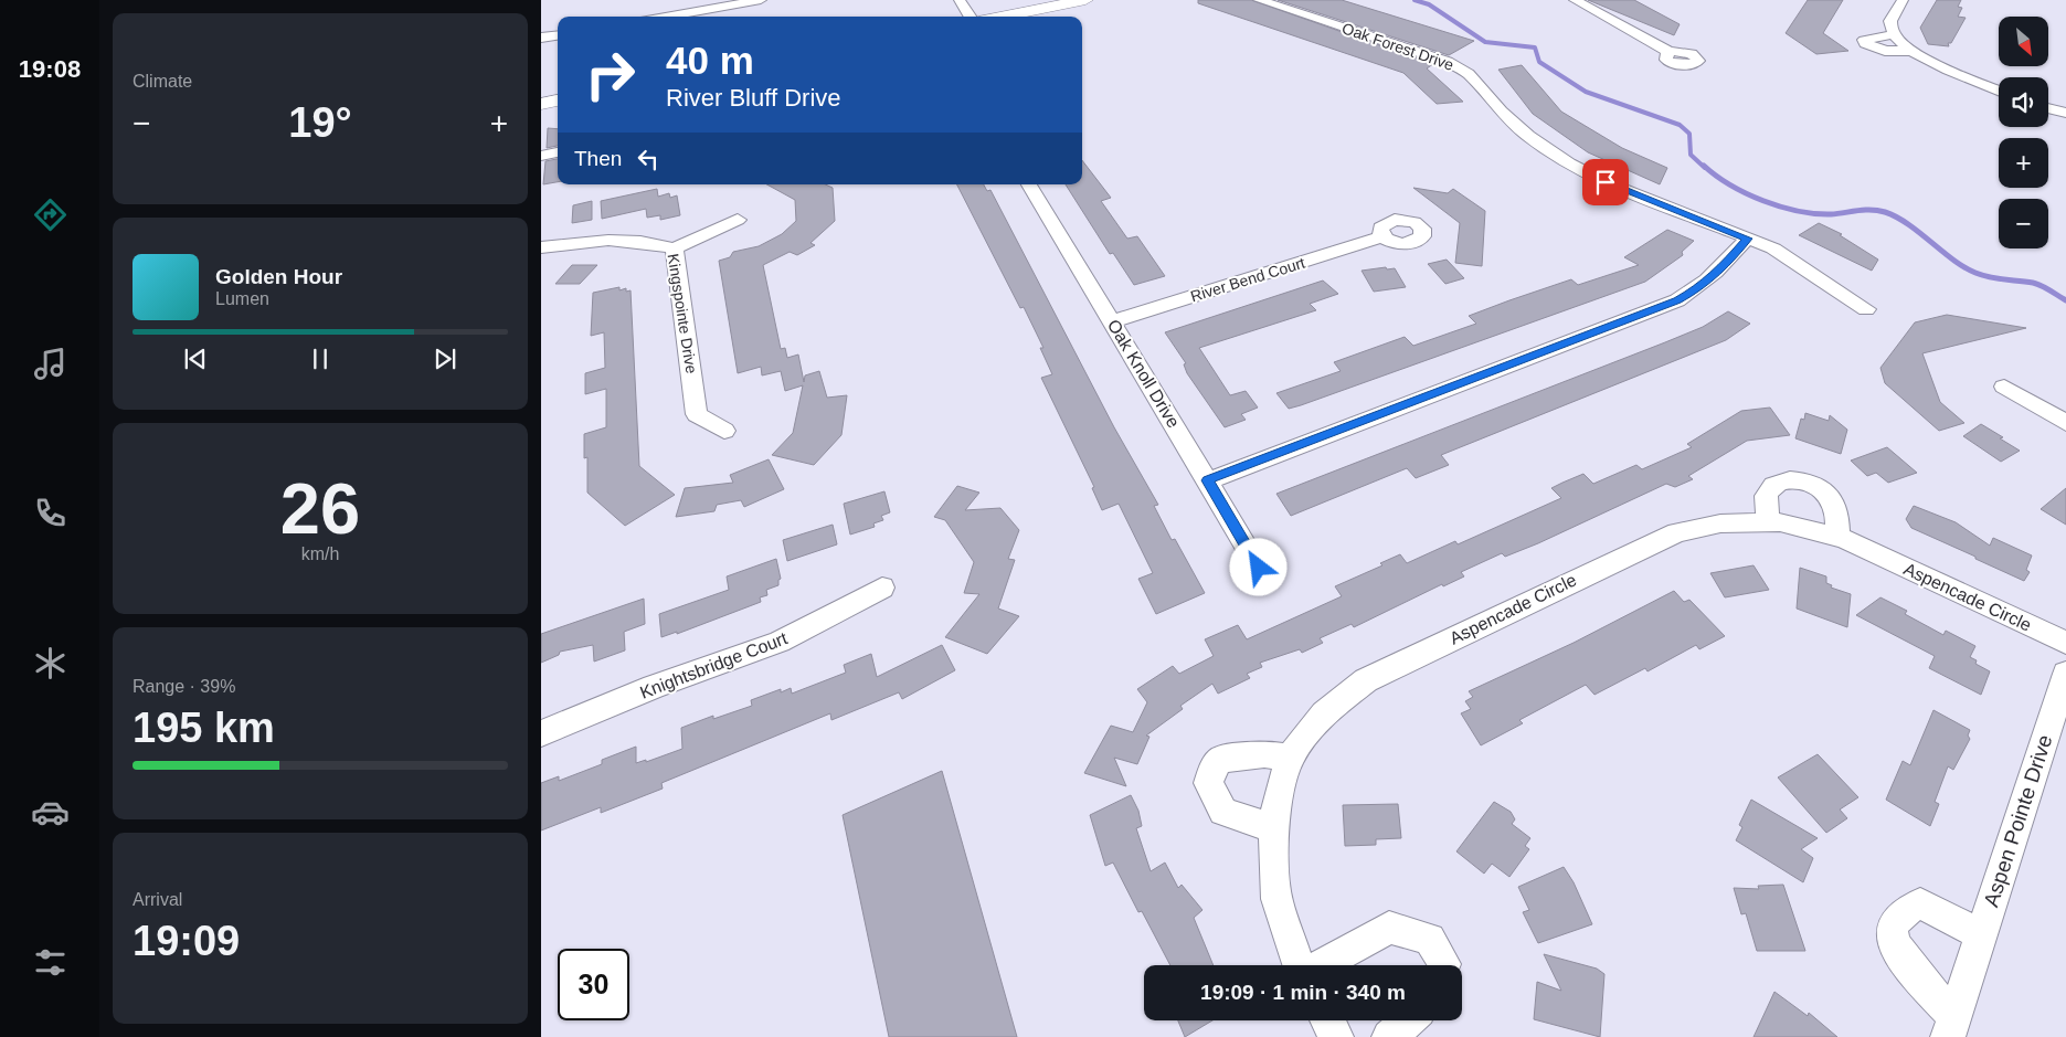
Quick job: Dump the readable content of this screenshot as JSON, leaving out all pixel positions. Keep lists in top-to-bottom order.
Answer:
{
  "streets": {
    "street": [
      "Oak Forest Drive",
      "River Bend Court",
      "Kingspointe Drive",
      "Oak Knoll Drive",
      "Aspencade Circle",
      "Knightsbridge Court",
      "Aspen Pointe Drive"
    ]
  },
  "crossings": [
    ["River Bend Court", "Oak Knoll Drive"]
  ],
  "north": "bottom right",
  "page": {
    "tabs": "19:08",
    "tile": [
      "Climate",
      ["26", "km/h"],
      ["Range · 39%", "195 km"],
      ["Arrival", "19:09"]
    ],
    "map_buttons": ["+", "−"],
    "turn": ["40 m", "River Bluff Drive"],
    "heat": ["−", "19°", "+"],
    "then": "Then",
    "song": ["Golden Hour", "Lumen"],
    "limit": "30",
    "trip": "19:09 · 1 min · 340 m"
  }
}
